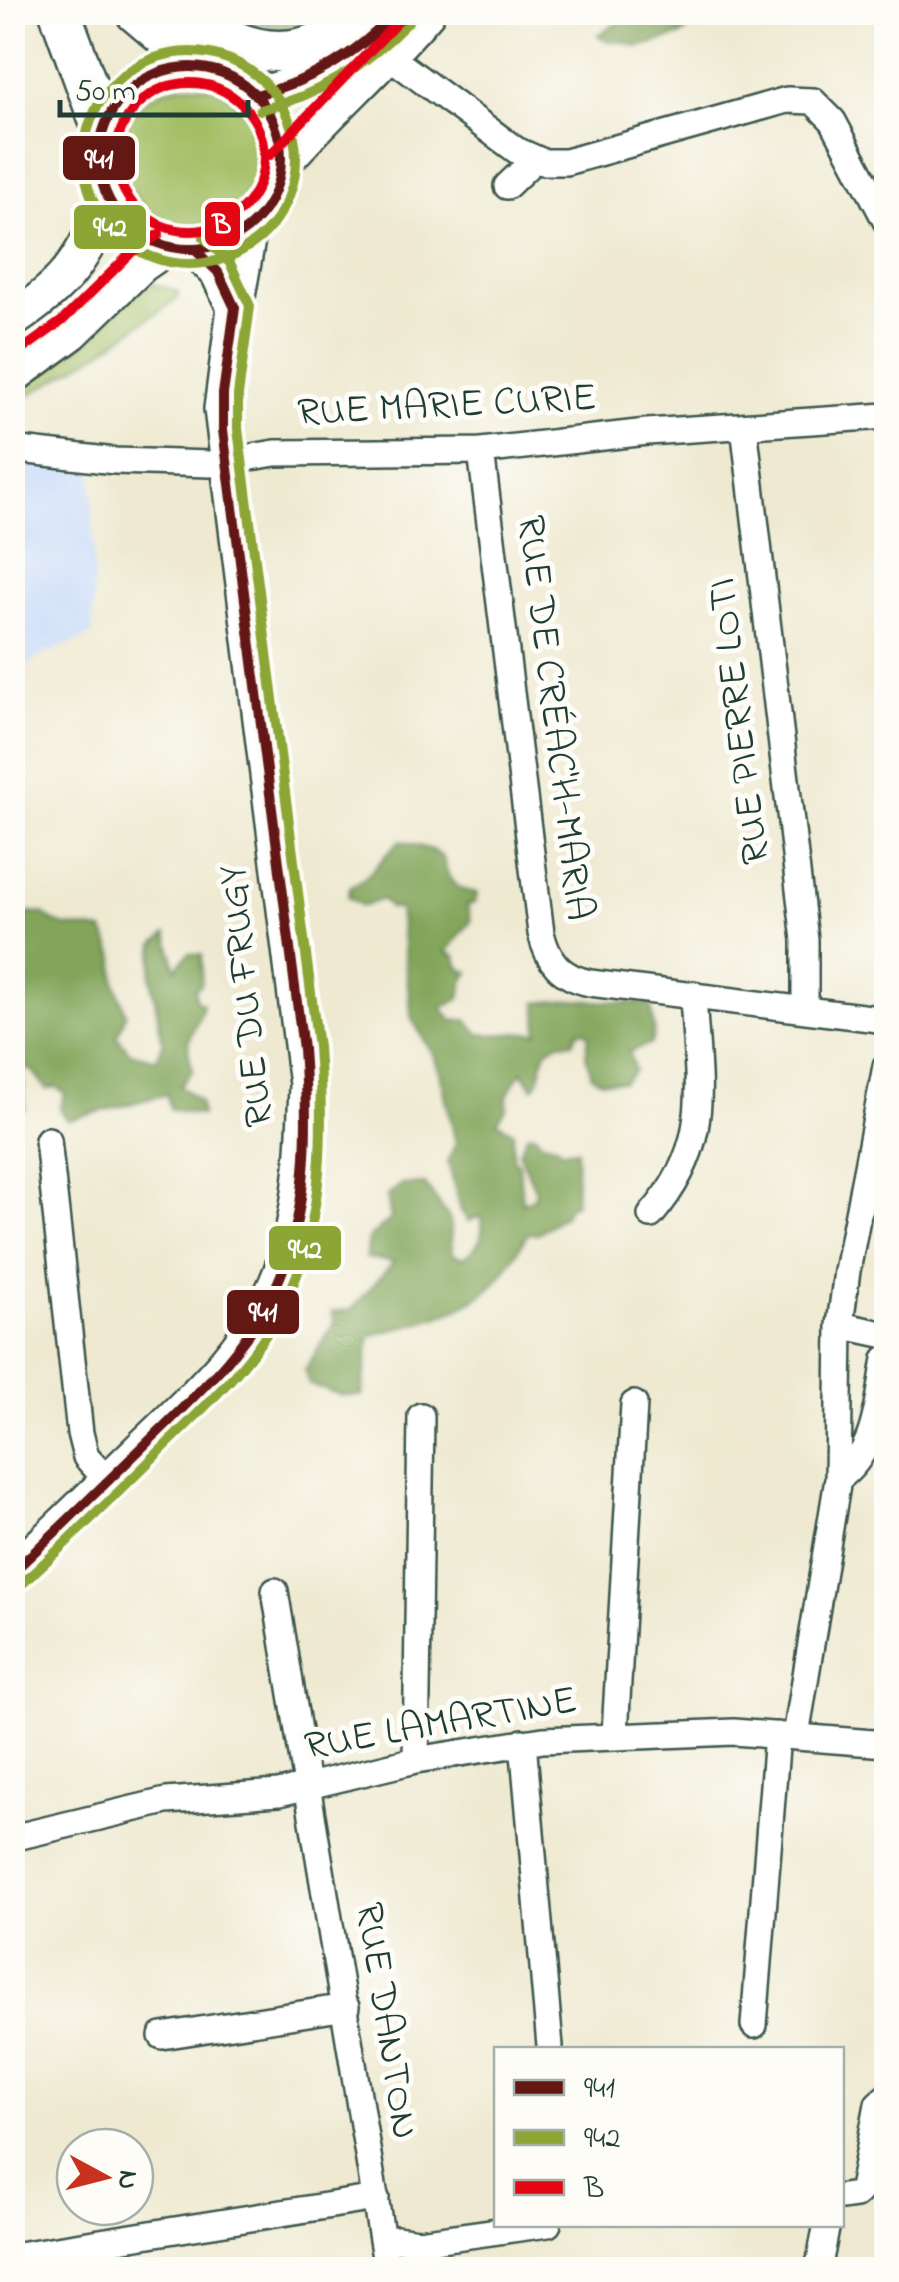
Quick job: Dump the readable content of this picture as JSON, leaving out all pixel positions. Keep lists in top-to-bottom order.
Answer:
{
  "streets": {
    "main road": ["RUE DU FRUGY"],
    "street": [
      "RUE MARIE CURIE",
      "RUE DE CRÉAC'H-MARIA",
      "RUE PIERRE LOTI",
      "RUE LAMARTINE",
      "RUE DANTON"
    ]
  },
  "crossings": [
    ["RUE MARIE CURIE", "RUE DE CRÉAC'H-MARIA"],
    ["RUE MARIE CURIE", "RUE PIERRE LOTI"],
    ["RUE MARIE CURIE", "RUE DU FRUGY"],
    ["RUE LAMARTINE", "RUE DANTON"]
  ],
  "lines": ["transit line 941", "transit line B", "transit line 942"],
  "legend": ["941", "942", "B"],
  "scale_bar": "50 m",
  "north": "right"
}
